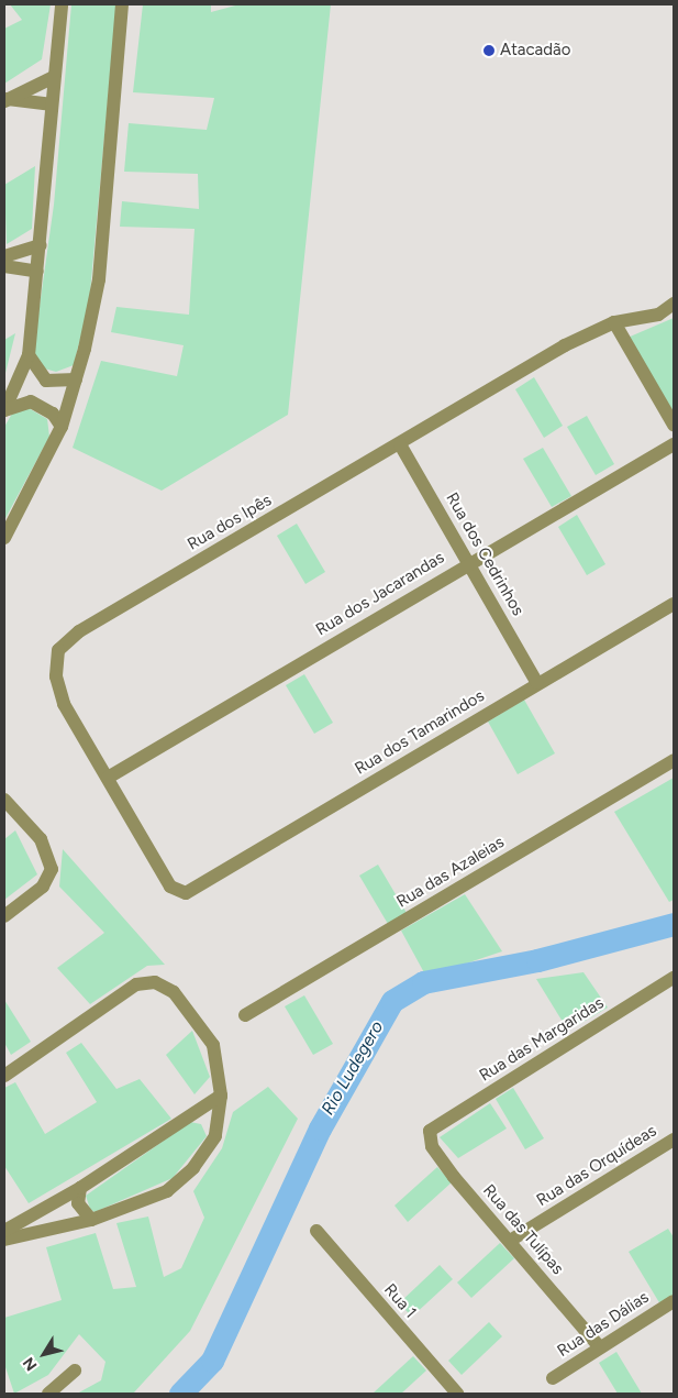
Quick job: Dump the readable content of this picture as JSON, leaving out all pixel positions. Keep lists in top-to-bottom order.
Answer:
{
  "streets": {
    "street": [
      "Rua dos Ipês",
      "Rua dos Cedrinhos",
      "Rua dos Jacarandas",
      "Rua dos Tamarindos",
      "Rua das Azaleias",
      "Rua das Margaridas",
      "Rua das Orquídeas",
      "Rua das Tulípas",
      "Rua 1",
      "Rua das Dálias"
    ]
  },
  "crossings": [
    ["Rua dos Ipês", "Rua dos Cedrinhos"],
    ["Rua dos Ipês", "Rua dos Jacarandas"],
    ["Rua dos Ipês", "Rua dos Tamarindos"],
    ["Rua dos Cedrinhos", "Rua dos Jacarandas"],
    ["Rua dos Cedrinhos", "Rua dos Tamarindos"],
    ["Rua das Margaridas", "Rua das Tulípas"],
    ["Rua das Orquídeas", "Rua das Tulípas"],
    ["Rua das Tulípas", "Rua das Dálias"]
  ],
  "water": ["Rio Ludegero"],
  "places": ["Atacadão"],
  "north": "bottom left"
}
